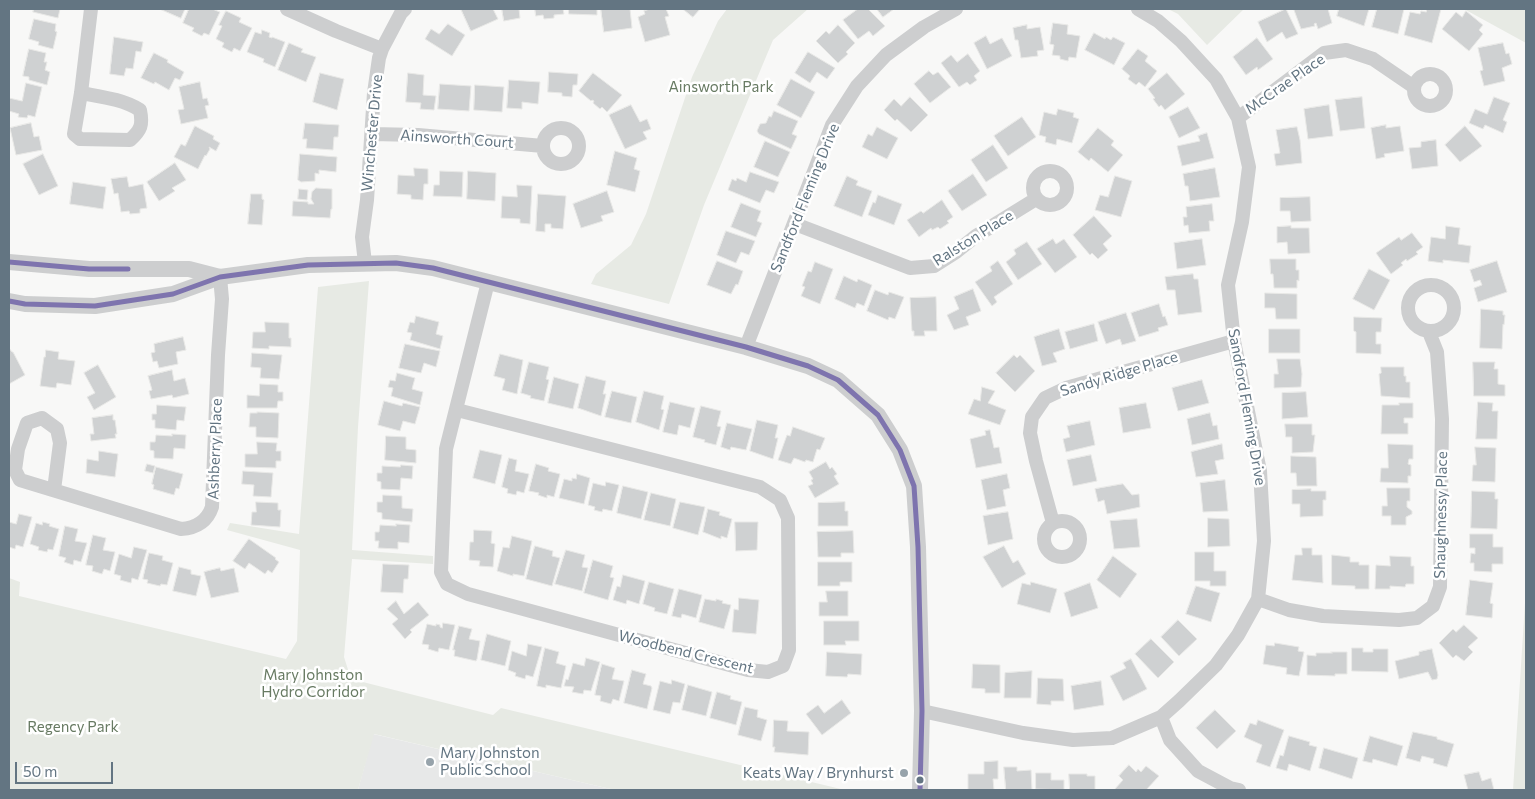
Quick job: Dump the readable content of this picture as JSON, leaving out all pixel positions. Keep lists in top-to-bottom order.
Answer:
{
  "streets": {
    "street": [
      "McCrae Place",
      "Winchester Drive",
      "Ainsworth Court",
      "Sandford Fleming Drive",
      "Ralston Place",
      "Sandy Ridge Place",
      "Ashberry Place",
      "Shaughnessy Place",
      "Woodbend Crescent"
    ]
  },
  "crossings": [
    ["McCrae Place", "Sandford Fleming Drive"],
    ["Winchester Drive", "Ainsworth Court"],
    ["Sandford Fleming Drive", "Ralston Place"],
    ["Sandford Fleming Drive", "Sandy Ridge Place"],
    ["Sandford Fleming Drive", "Shaughnessy Place"]
  ],
  "parks": ["Ainsworth Park", "Mary Johnston Hydro Corridor", "Regency Park"],
  "places": ["Mary Johnston Public School", "Keats Way / Brynhurst"],
  "scale_bar": "50 m"
}
